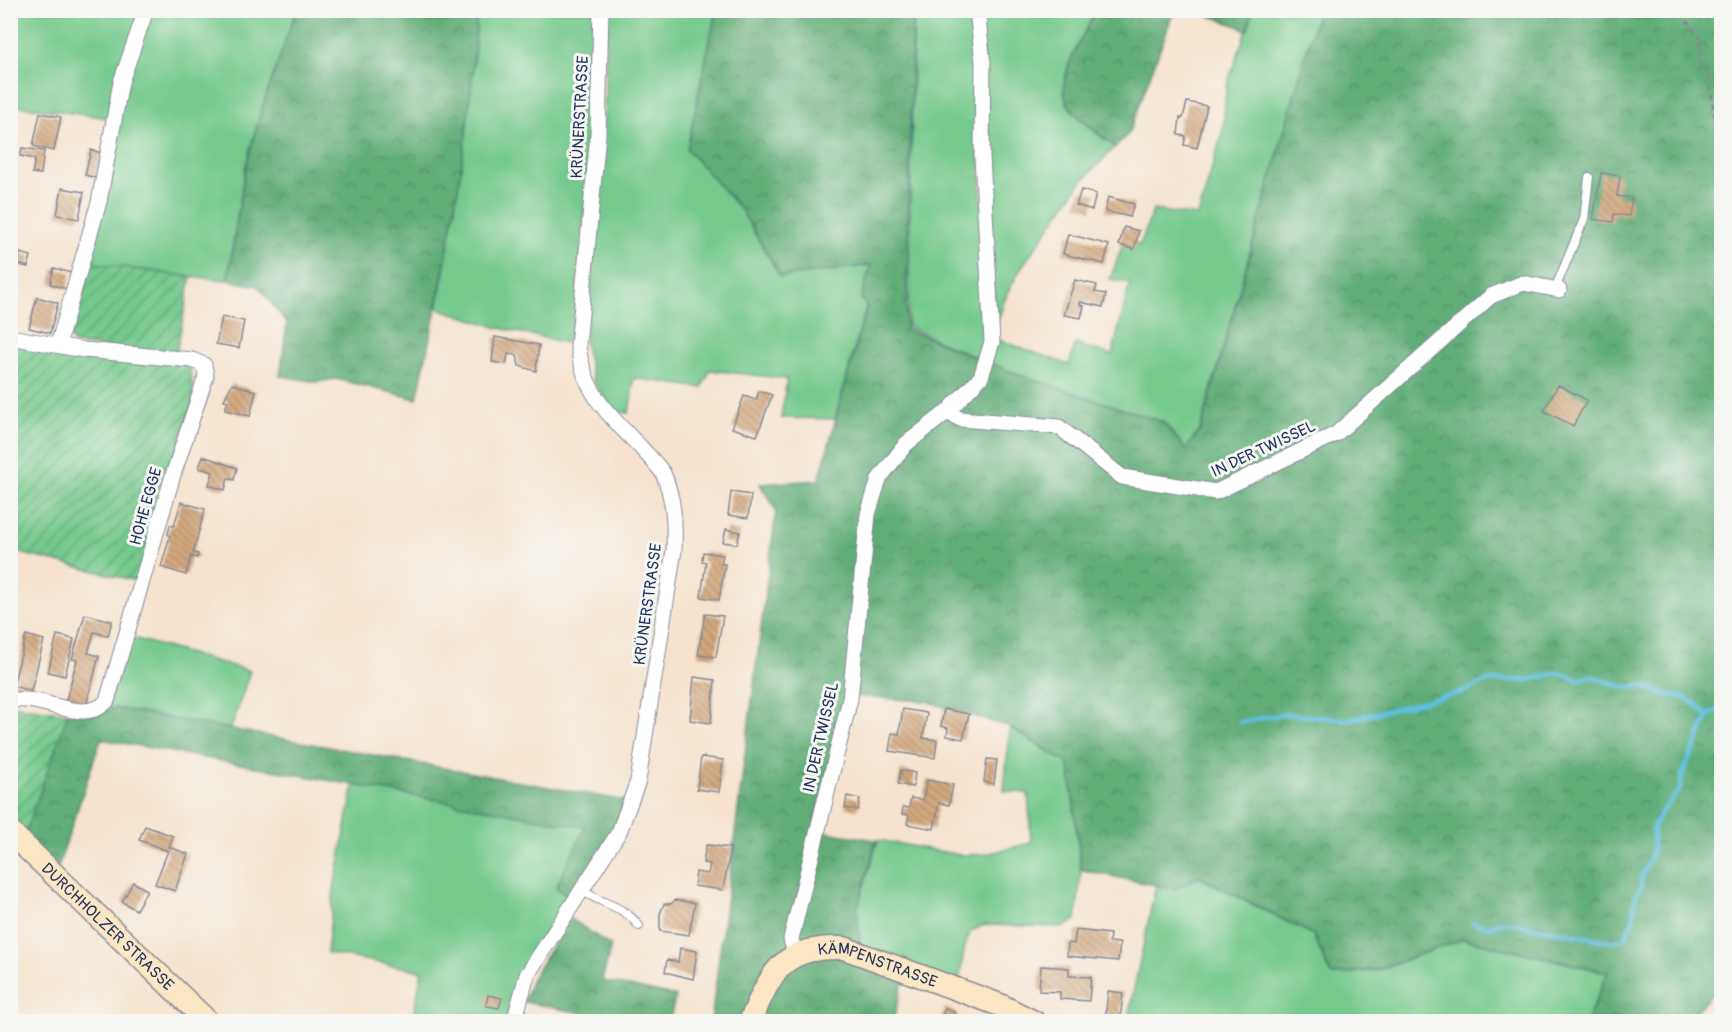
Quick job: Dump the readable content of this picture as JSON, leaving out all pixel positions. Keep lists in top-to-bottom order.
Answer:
{
  "streets": {
    "street": [
      "KRÜNERSTRASSE",
      "IN DER TWISSEL",
      "HOHE EGGE",
      "DURCHHOLZER STRASSE",
      "KÄMPENSTRASSE"
    ]
  },
  "crossings": [
    ["IN DER TWISSEL", "KÄMPENSTRASSE"]
  ]
}
